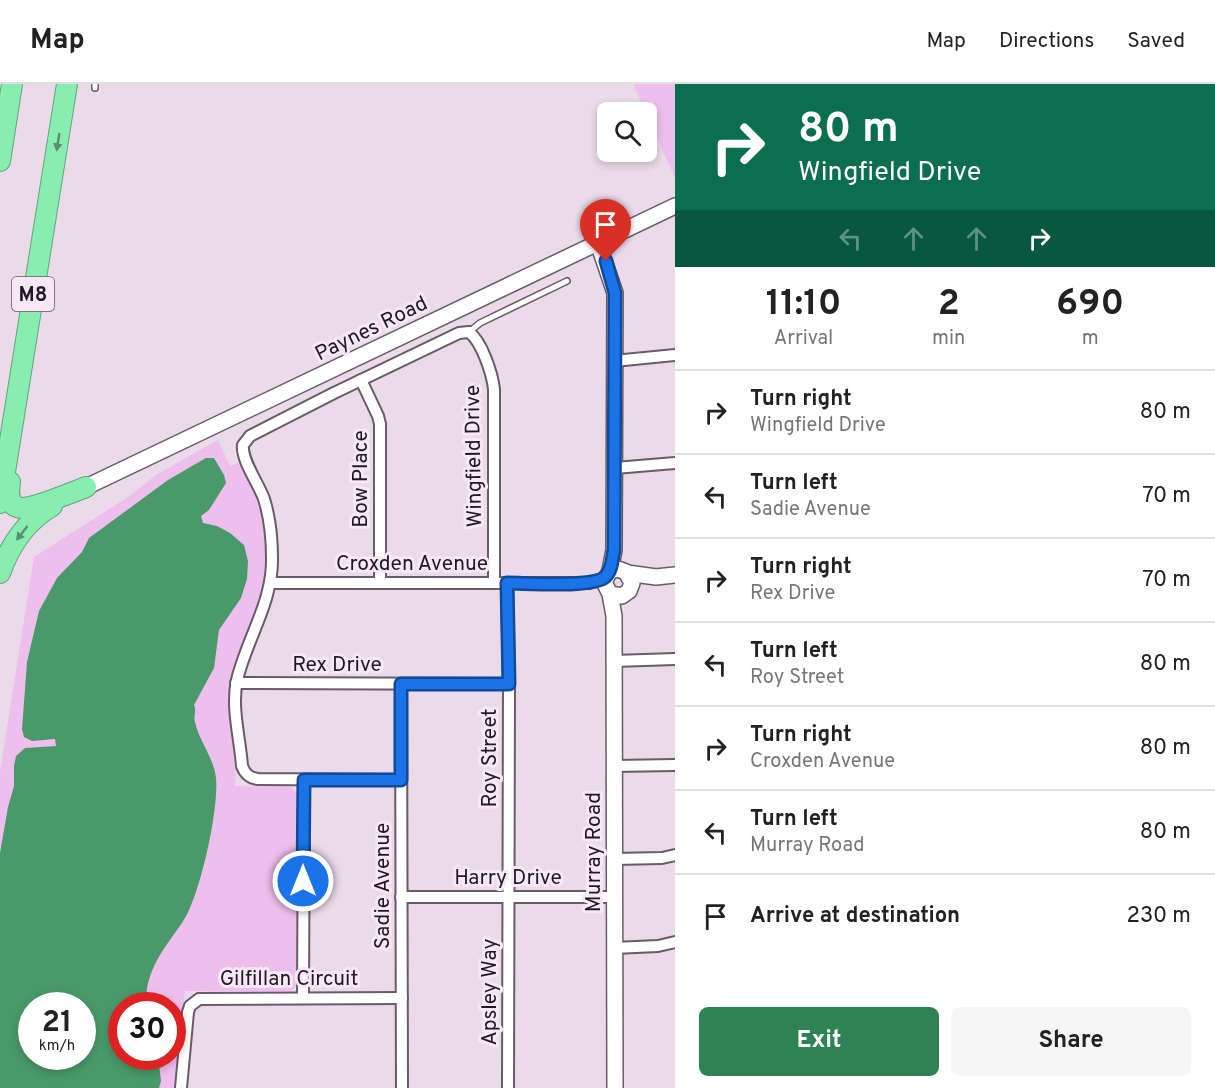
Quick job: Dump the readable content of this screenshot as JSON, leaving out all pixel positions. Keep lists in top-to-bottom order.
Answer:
{
  "streets": {
    "highway": ["M8"],
    "street": [
      "Paynes Road",
      "Wingfield Drive",
      "Bow Place",
      "Croxden Avenue",
      "Rex Drive",
      "Roy Street",
      "Murray Road",
      "Harry Drive",
      "Sadie Avenue",
      "Gilfillan Circuit",
      "Apsley Way"
    ]
  },
  "crossings": [
    ["Paynes Road", "Murray Road"],
    ["Wingfield Drive", "Croxden Avenue"],
    ["Bow Place", "Croxden Avenue"],
    ["Croxden Avenue", "Roy Street"],
    ["Croxden Avenue", "Murray Road"],
    ["Rex Drive", "Roy Street"],
    ["Rex Drive", "Sadie Avenue"],
    ["Roy Street", "Harry Drive"],
    ["Roy Street", "Apsley Way"],
    ["Murray Road", "Harry Drive"],
    ["Harry Drive", "Sadie Avenue"],
    ["Harry Drive", "Apsley Way"],
    ["Sadie Avenue", "Gilfillan Circuit"]
  ],
  "page": {
    "header": "Map",
    "nav": ["Map", "Directions", "Saved"],
    "turn": ["80 m", "Wingfield Drive"],
    "eta": [
      "11:10",
      "Arrival",
      "2",
      "min",
      "690",
      "m"
    ],
    "list": [
      {
        "name": "Turn right",
        "note": "Wingfield Drive",
        "value": "80 m"
      },
      {
        "name": "Turn left",
        "note": "Sadie Avenue",
        "value": "70 m"
      },
      {
        "name": "Turn right",
        "note": "Rex Drive",
        "value": "70 m"
      },
      {
        "name": "Turn left",
        "note": "Roy Street",
        "value": "80 m"
      },
      {
        "name": "Turn right",
        "note": "Croxden Avenue",
        "value": "80 m"
      },
      {
        "name": "Turn left",
        "note": "Murray Road",
        "value": "80 m"
      },
      {
        "name": "Arrive at destination",
        "value": "230 m"
      }
    ],
    "speed": "21 km/h",
    "limit": "30",
    "buttons": ["Exit", "Share"]
  }
}
